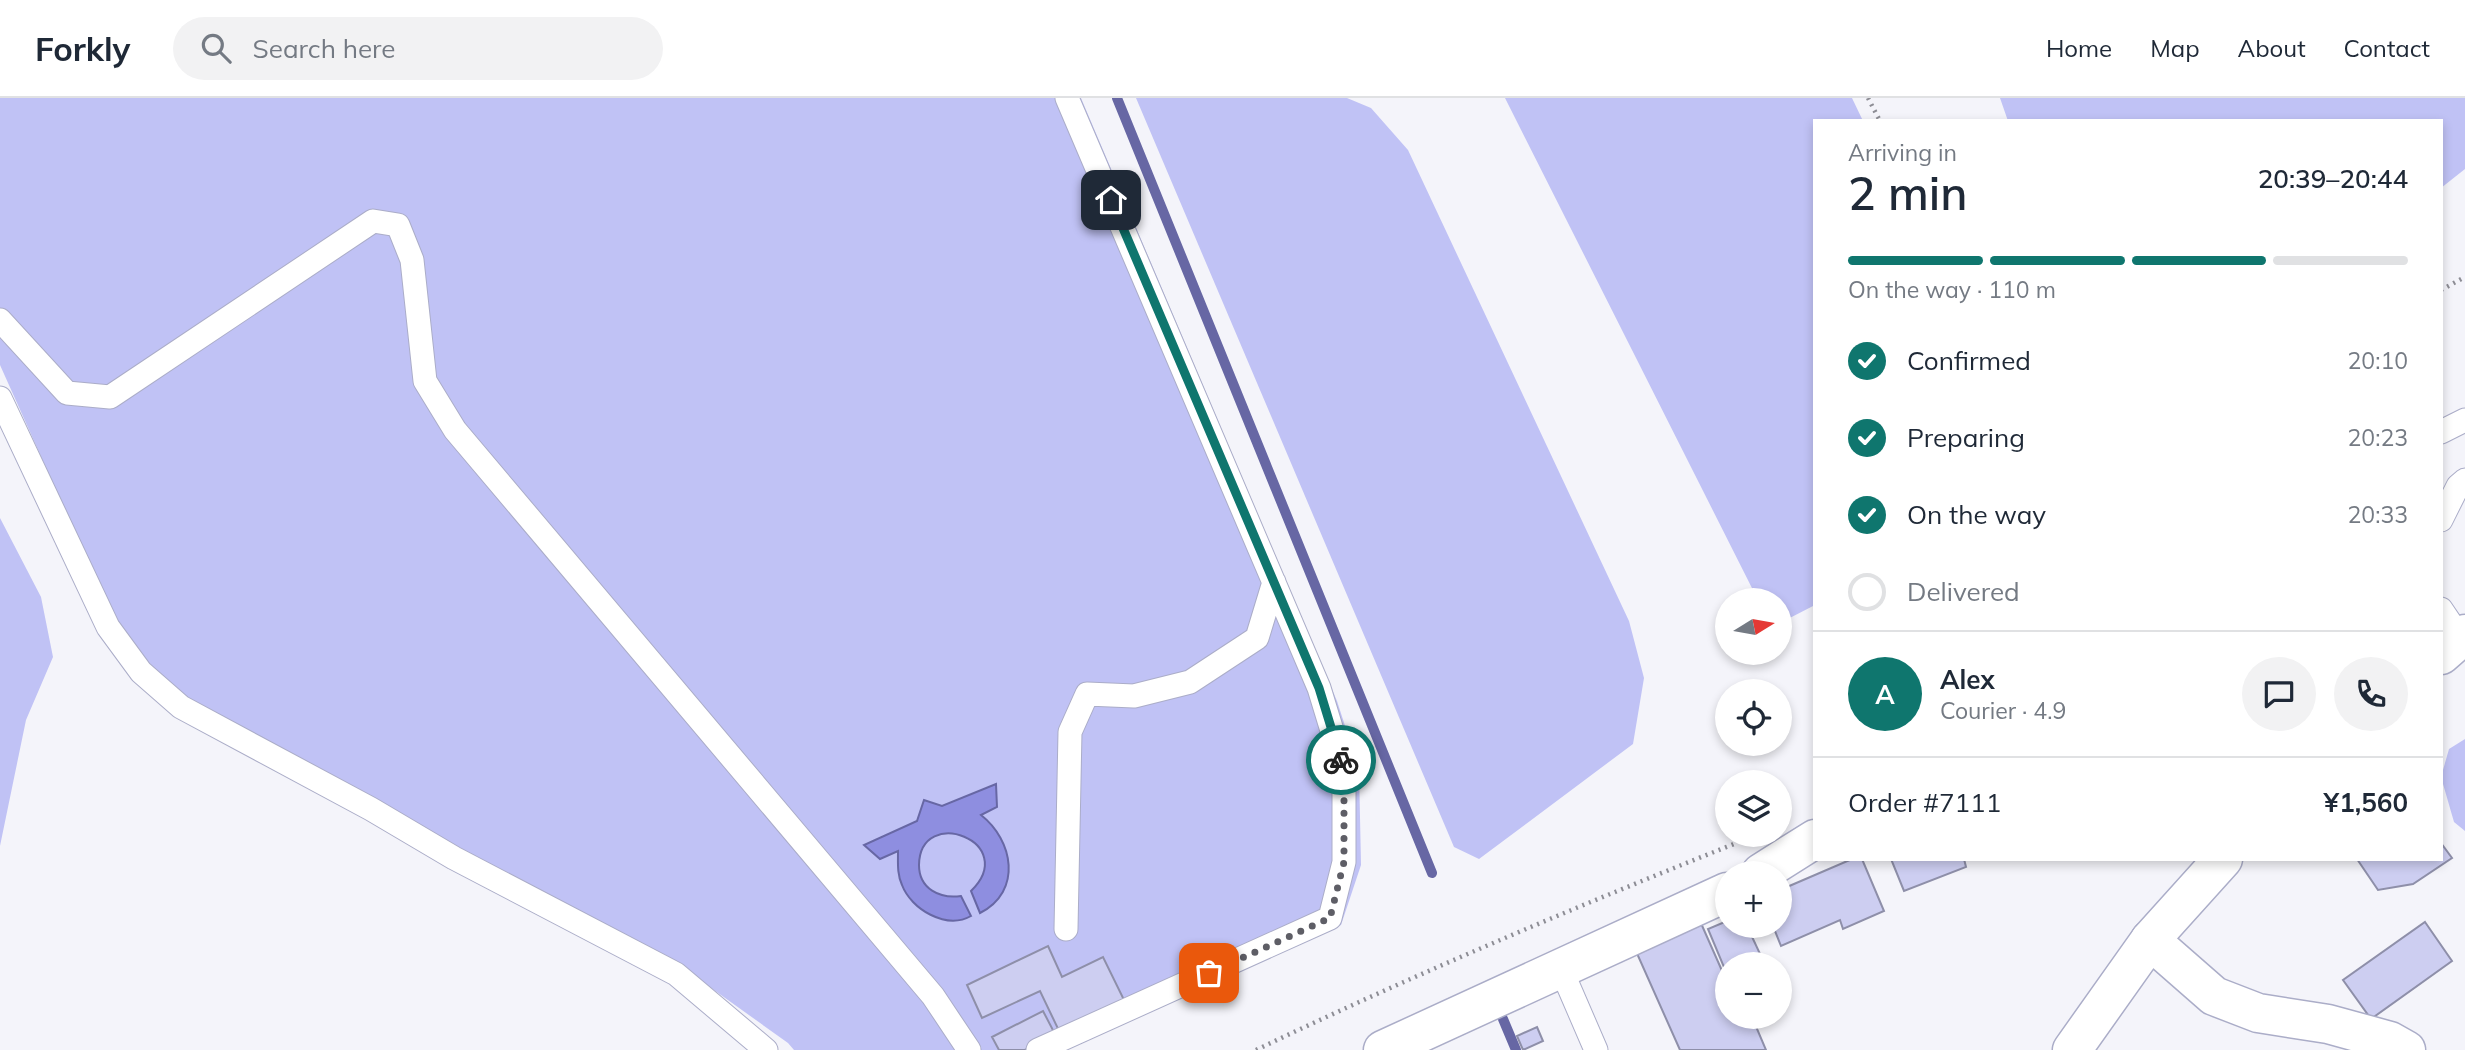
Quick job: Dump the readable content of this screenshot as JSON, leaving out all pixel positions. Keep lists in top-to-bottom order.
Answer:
{
  "north": "right",
  "page": {
    "header": "Forkly",
    "search": "Search here",
    "nav": [
      "Home",
      "Map",
      "About",
      "Contact"
    ],
    "heading": ["2 min", "Arriving in", "20:39–20:44"],
    "panel": [
      "Alex",
      "Courier · 4.9",
      "Order #7111",
      "¥1,560"
    ],
    "bar": "On the way · 110 m",
    "list": [
      ["Confirmed", "20:10"],
      ["Preparing", "20:23"],
      ["On the way", "20:33"],
      "Delivered"
    ],
    "map_buttons": ["+", "−"],
    "round": "A"
  }
}
